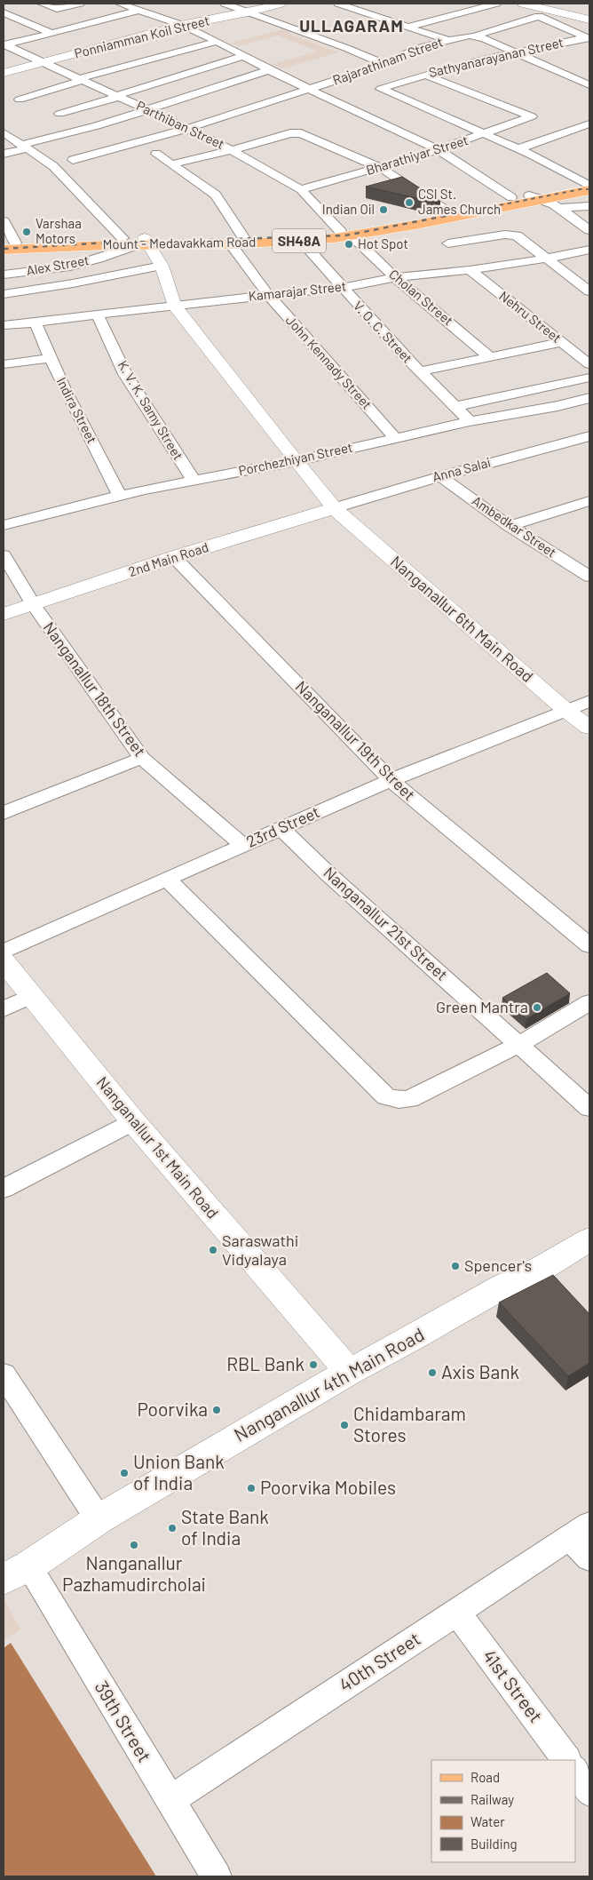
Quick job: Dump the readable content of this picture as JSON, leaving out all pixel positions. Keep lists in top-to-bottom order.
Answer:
{
  "streets": {
    "main road": ["SH48A", "Mount - Medavakkam Road"],
    "street": [
      "Ponniamman Koil Street",
      "Sathyanarayanan Street",
      "Rajarathinam Street",
      "Parthiban Street",
      "Bharathiyar Street",
      "Alex Street",
      "Kamarajar Street",
      "Cholan Street",
      "Nehru Street",
      "V. O. C. Street",
      "John Kennady Street",
      "Indira Street",
      "K. V. K. Samy Street",
      "Porchezhiyan Street",
      "Anna Salai",
      "Ambedkar Street",
      "2nd Main Road",
      "Nanganallur 6th Main Road",
      "Nanganallur 18th Street",
      "Nanganallur 19th Street",
      "23rd Street",
      "Nanganallur 21st Street",
      "Nanganallur 1st Main Road",
      "Nanganallur 4th Main Road",
      "40th Street",
      "41st Street",
      "39th Street"
    ]
  },
  "crossings": [
    ["Ponniamman Koil Street", "Parthiban Street"],
    ["Sathyanarayanan Street", "Rajarathinam Street"],
    ["Sathyanarayanan Street", "Bharathiyar Street"],
    ["Rajarathinam Street", "Parthiban Street"],
    ["Parthiban Street", "Bharathiyar Street"],
    ["Parthiban Street", "Mount - Medavakkam Road"],
    ["Parthiban Street", "Cholan Street"],
    ["Mount - Medavakkam Road", "Alex Street"],
    ["Mount - Medavakkam Road", "Cholan Street"],
    ["Mount - Medavakkam Road", "V. O. C. Street"],
    ["Mount - Medavakkam Road", "John Kennady Street"],
    ["Kamarajar Street", "Cholan Street"],
    ["Kamarajar Street", "Nehru Street"],
    ["Kamarajar Street", "V. O. C. Street"],
    ["Kamarajar Street", "John Kennady Street"],
    ["Kamarajar Street", "Indira Street"],
    ["Kamarajar Street", "K. V. K. Samy Street"],
    ["Kamarajar Street", "Nanganallur 6th Main Road"],
    ["V. O. C. Street", "Porchezhiyan Street"],
    ["John Kennady Street", "Porchezhiyan Street"],
    ["Indira Street", "Porchezhiyan Street"],
    ["K. V. K. Samy Street", "Porchezhiyan Street"],
    ["Porchezhiyan Street", "Nanganallur 6th Main Road"],
    ["Anna Salai", "Ambedkar Street"],
    ["Anna Salai", "2nd Main Road"],
    ["Anna Salai", "Nanganallur 6th Main Road"],
    ["2nd Main Road", "Nanganallur 6th Main Road"],
    ["2nd Main Road", "Nanganallur 18th Street"],
    ["2nd Main Road", "Nanganallur 19th Street"],
    ["Nanganallur 6th Main Road", "23rd Street"],
    ["Nanganallur 18th Street", "23rd Street"],
    ["Nanganallur 19th Street", "23rd Street"],
    ["23rd Street", "Nanganallur 21st Street"],
    ["Nanganallur 1st Main Road", "Nanganallur 4th Main Road"],
    ["Nanganallur 4th Main Road", "39th Street"],
    ["40th Street", "41st Street"],
    ["40th Street", "39th Street"]
  ],
  "districts": ["ULLAGARAM"],
  "places": [
    "CSI St. James Church",
    "Indian Oil",
    "Varshaa Motors",
    "Hot Spot",
    "Green Mantra",
    "Saraswathi Vidyalaya",
    "Spencer's",
    "RBL Bank",
    "Axis Bank",
    "Poorvika",
    "Chidambaram Stores",
    "Union Bank of India",
    "Poorvika Mobiles",
    "State Bank of India",
    "Nanganallur Pazhamudircholai"
  ],
  "legend": [
    "Road",
    "Railway",
    "Water",
    "Building"
  ]
}
